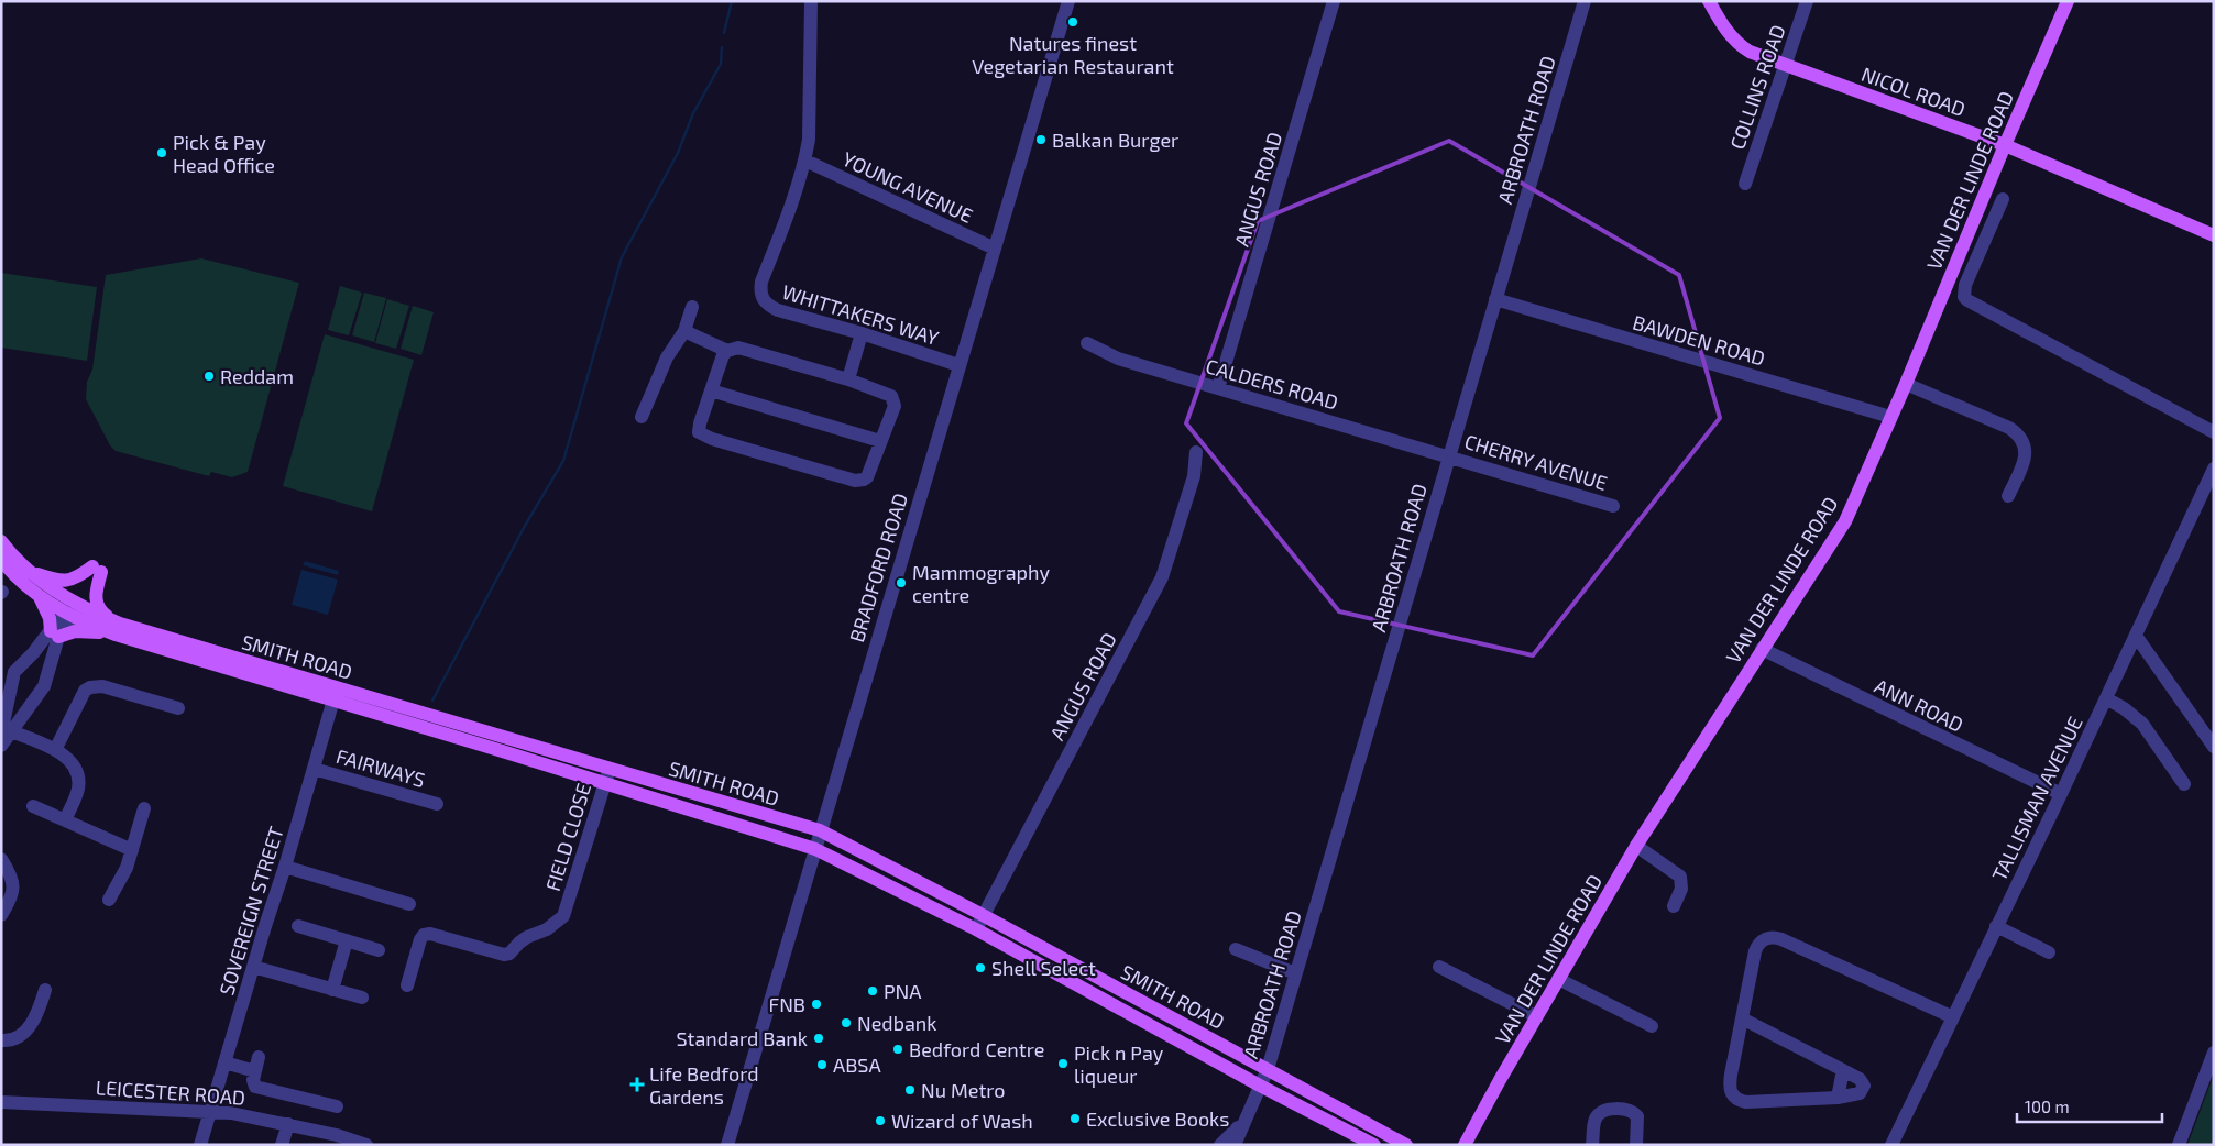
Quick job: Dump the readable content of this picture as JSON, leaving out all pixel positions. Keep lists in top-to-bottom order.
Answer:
{
  "streets": {
    "main road": ["NICOL ROAD", "VAN DER LINDE ROAD", "SMITH ROAD"],
    "street": [
      "COLLINS ROAD",
      "ARBROATH ROAD",
      "YOUNG AVENUE",
      "ANGUS ROAD",
      "WHITTAKERS WAY",
      "BAWDEN ROAD",
      "CALDERS ROAD",
      "CHERRY AVENUE",
      "BRADFORD ROAD",
      "ANN ROAD",
      "FAIRWAYS",
      "TALLISMAN AVENUE",
      "FIELD CLOSE",
      "SOVEREIGN STREET",
      "LEICESTER ROAD"
    ]
  },
  "crossings": [
    ["COLLINS ROAD", "NICOL ROAD"],
    ["NICOL ROAD", "VAN DER LINDE ROAD"],
    ["ARBROATH ROAD", "BAWDEN ROAD"],
    ["ARBROATH ROAD", "CALDERS ROAD"],
    ["ARBROATH ROAD", "CHERRY AVENUE"],
    ["ARBROATH ROAD", "SMITH ROAD"],
    ["VAN DER LINDE ROAD", "BAWDEN ROAD"],
    ["VAN DER LINDE ROAD", "ANN ROAD"],
    ["YOUNG AVENUE", "WHITTAKERS WAY"],
    ["YOUNG AVENUE", "BRADFORD ROAD"],
    ["ANGUS ROAD", "CALDERS ROAD"],
    ["ANGUS ROAD", "SMITH ROAD"],
    ["WHITTAKERS WAY", "BRADFORD ROAD"],
    ["CALDERS ROAD", "CHERRY AVENUE"],
    ["BRADFORD ROAD", "SMITH ROAD"],
    ["SMITH ROAD", "FIELD CLOSE"],
    ["SMITH ROAD", "SOVEREIGN STREET"],
    ["ANN ROAD", "TALLISMAN AVENUE"],
    ["FAIRWAYS", "SOVEREIGN STREET"],
    ["SOVEREIGN STREET", "LEICESTER ROAD"]
  ],
  "places": {
    "other": [
      "Natures finest Vegetarian Restaurant",
      "Balkan Burger",
      "Pick & Pay Head Office",
      "Reddam",
      "Mammography centre",
      "Shell Select",
      "PNA",
      "FNB",
      "Nedbank",
      "Standard Bank",
      "Bedford Centre",
      "Pick n Pay liqueur",
      "ABSA",
      "Nu Metro",
      "Exclusive Books",
      "Wizard of Wash"
    ],
    "health": ["Life Bedford Gardens"]
  },
  "scale_bar": "100 m"
}
